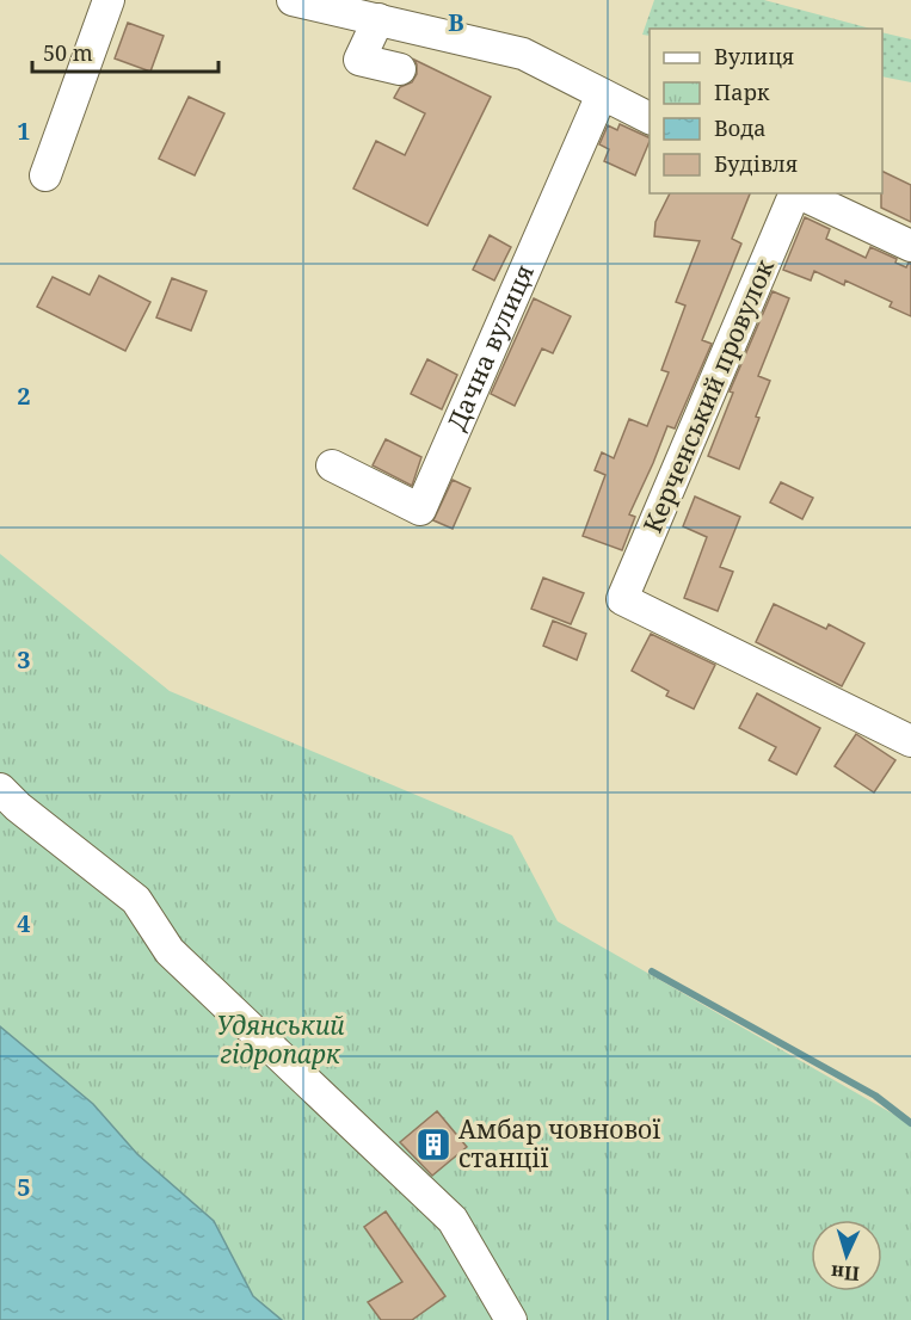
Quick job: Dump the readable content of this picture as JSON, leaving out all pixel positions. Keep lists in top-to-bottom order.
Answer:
{
  "streets": {
    "street": ["Дачна вулиця", "Керченський провулок"]
  },
  "parks": ["Удянський гідропарк"],
  "places": {
    "building": ["Амбар човнової станції"]
  },
  "legend": [
    "Вулиця",
    "Парк",
    "Вода",
    "Будівля"
  ],
  "scale_bar": "50 m",
  "north": "bottom",
  "grid": {
    "columns": ["B"],
    "rows": [
      "1",
      "2",
      "3",
      "4",
      "5"
    ]
  }
}
